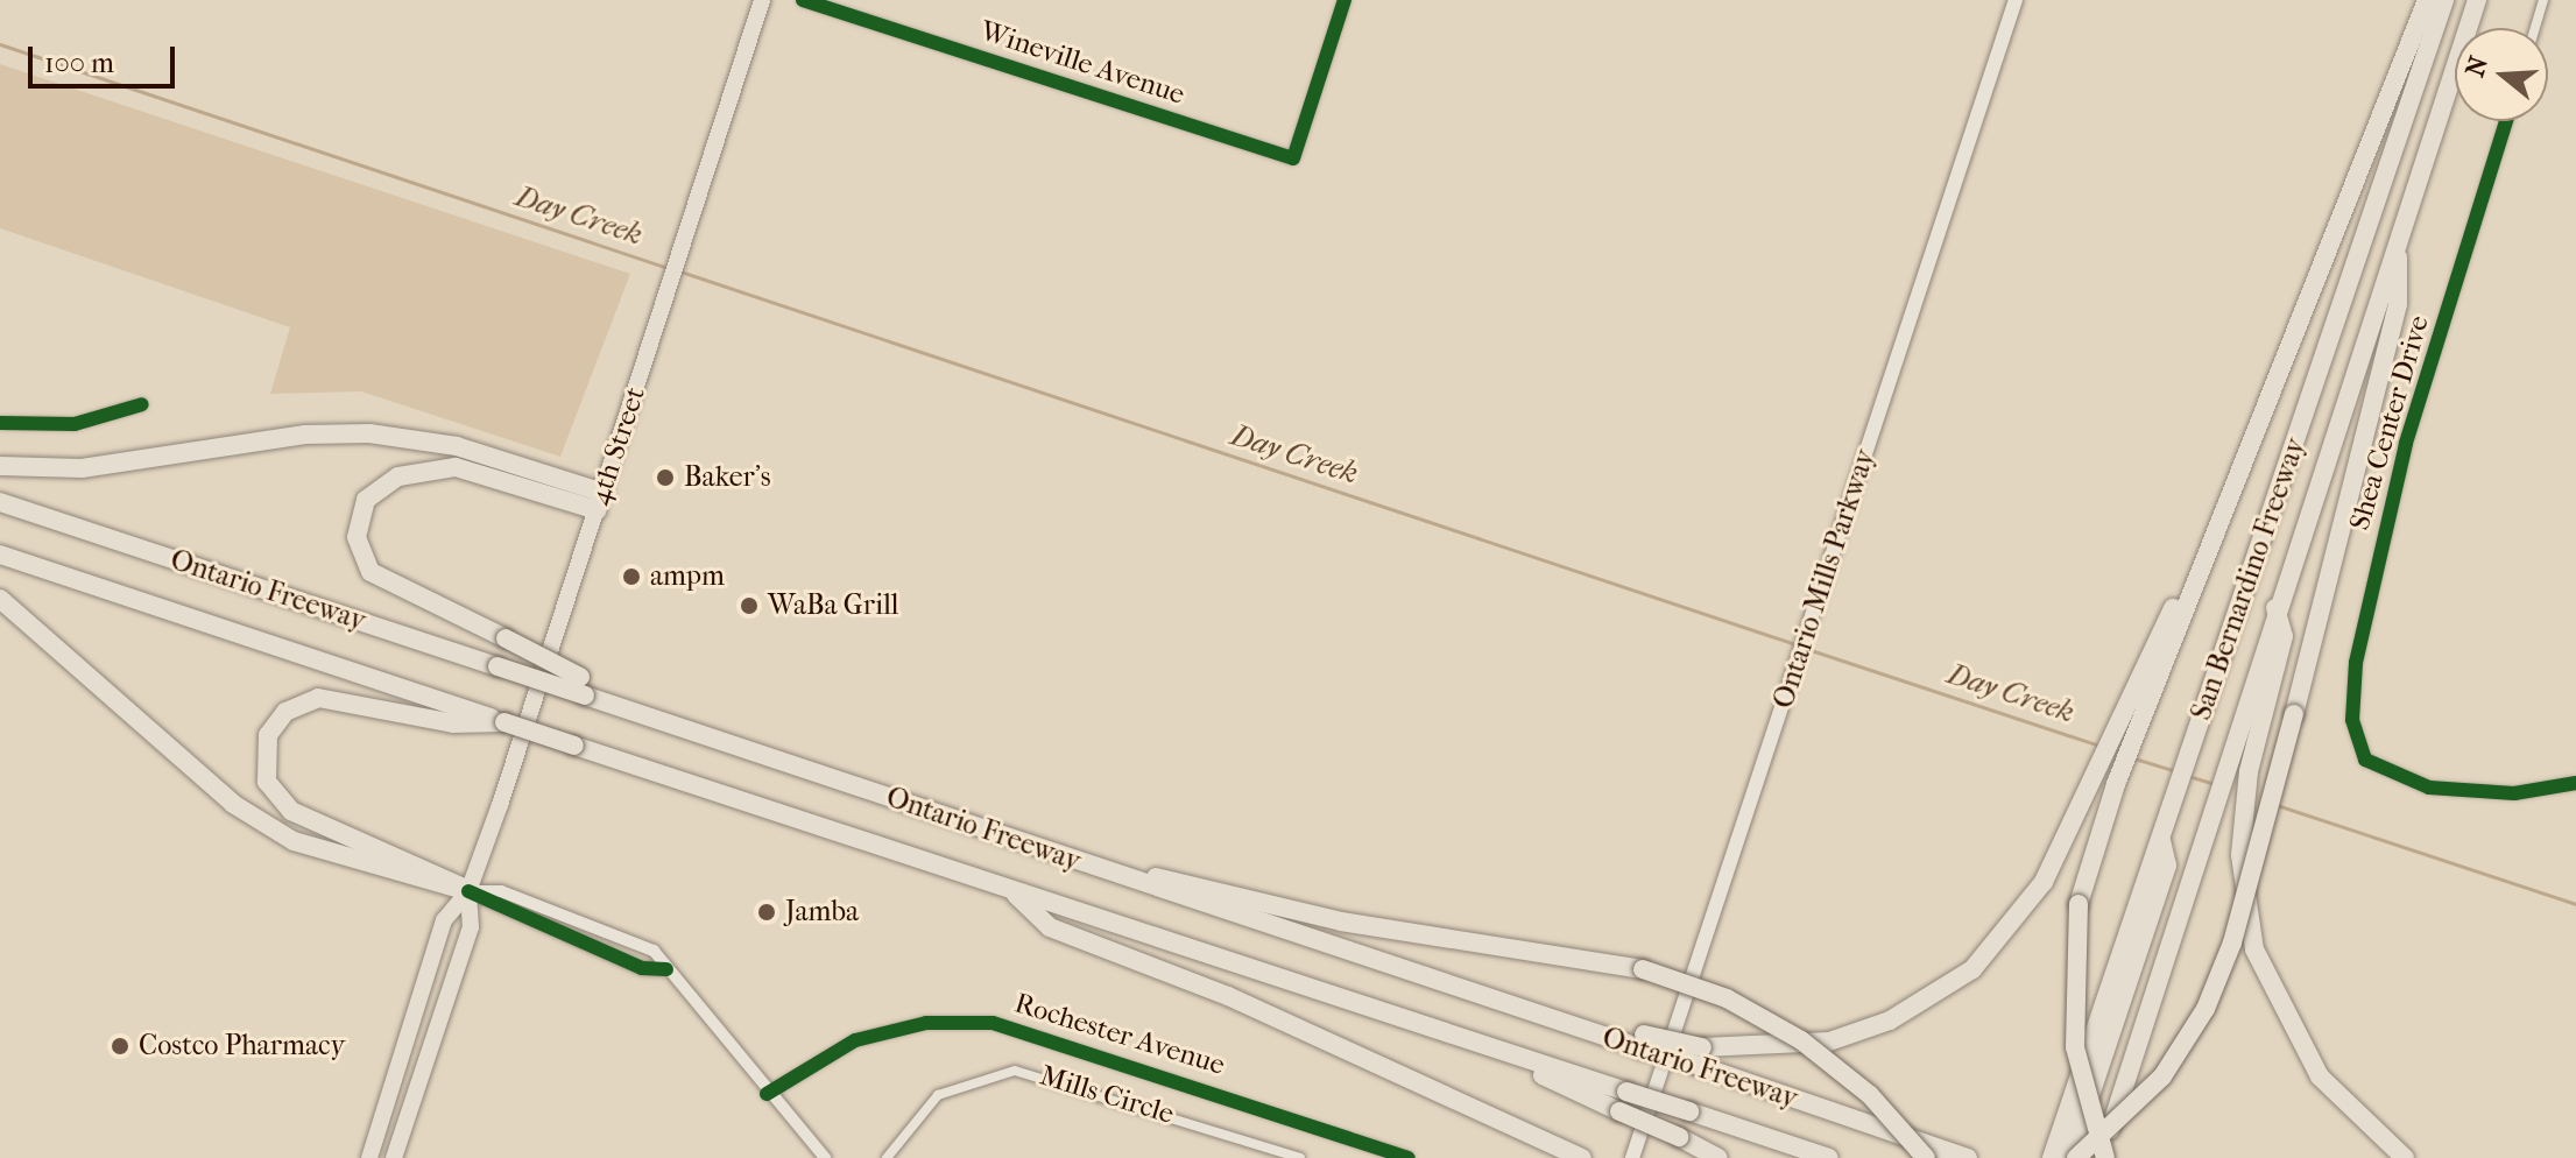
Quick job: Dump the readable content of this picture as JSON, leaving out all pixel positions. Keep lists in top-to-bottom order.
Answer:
{
  "streets": {
    "highway": ["San Bernardino Freeway", "Ontario Freeway"],
    "main road": ["4th Street", "Ontario Mills Parkway"],
    "street": [
      "Wineville Avenue",
      "Shea Center Drive",
      "Rochester Avenue",
      "Mills Circle"
    ]
  },
  "water": ["Day Creek"],
  "places": [
    "Baker's",
    "ampm",
    "WaBa Grill",
    "Jamba",
    "Costco Pharmacy"
  ],
  "scale_bar": "100 m",
  "north": "left"
}
